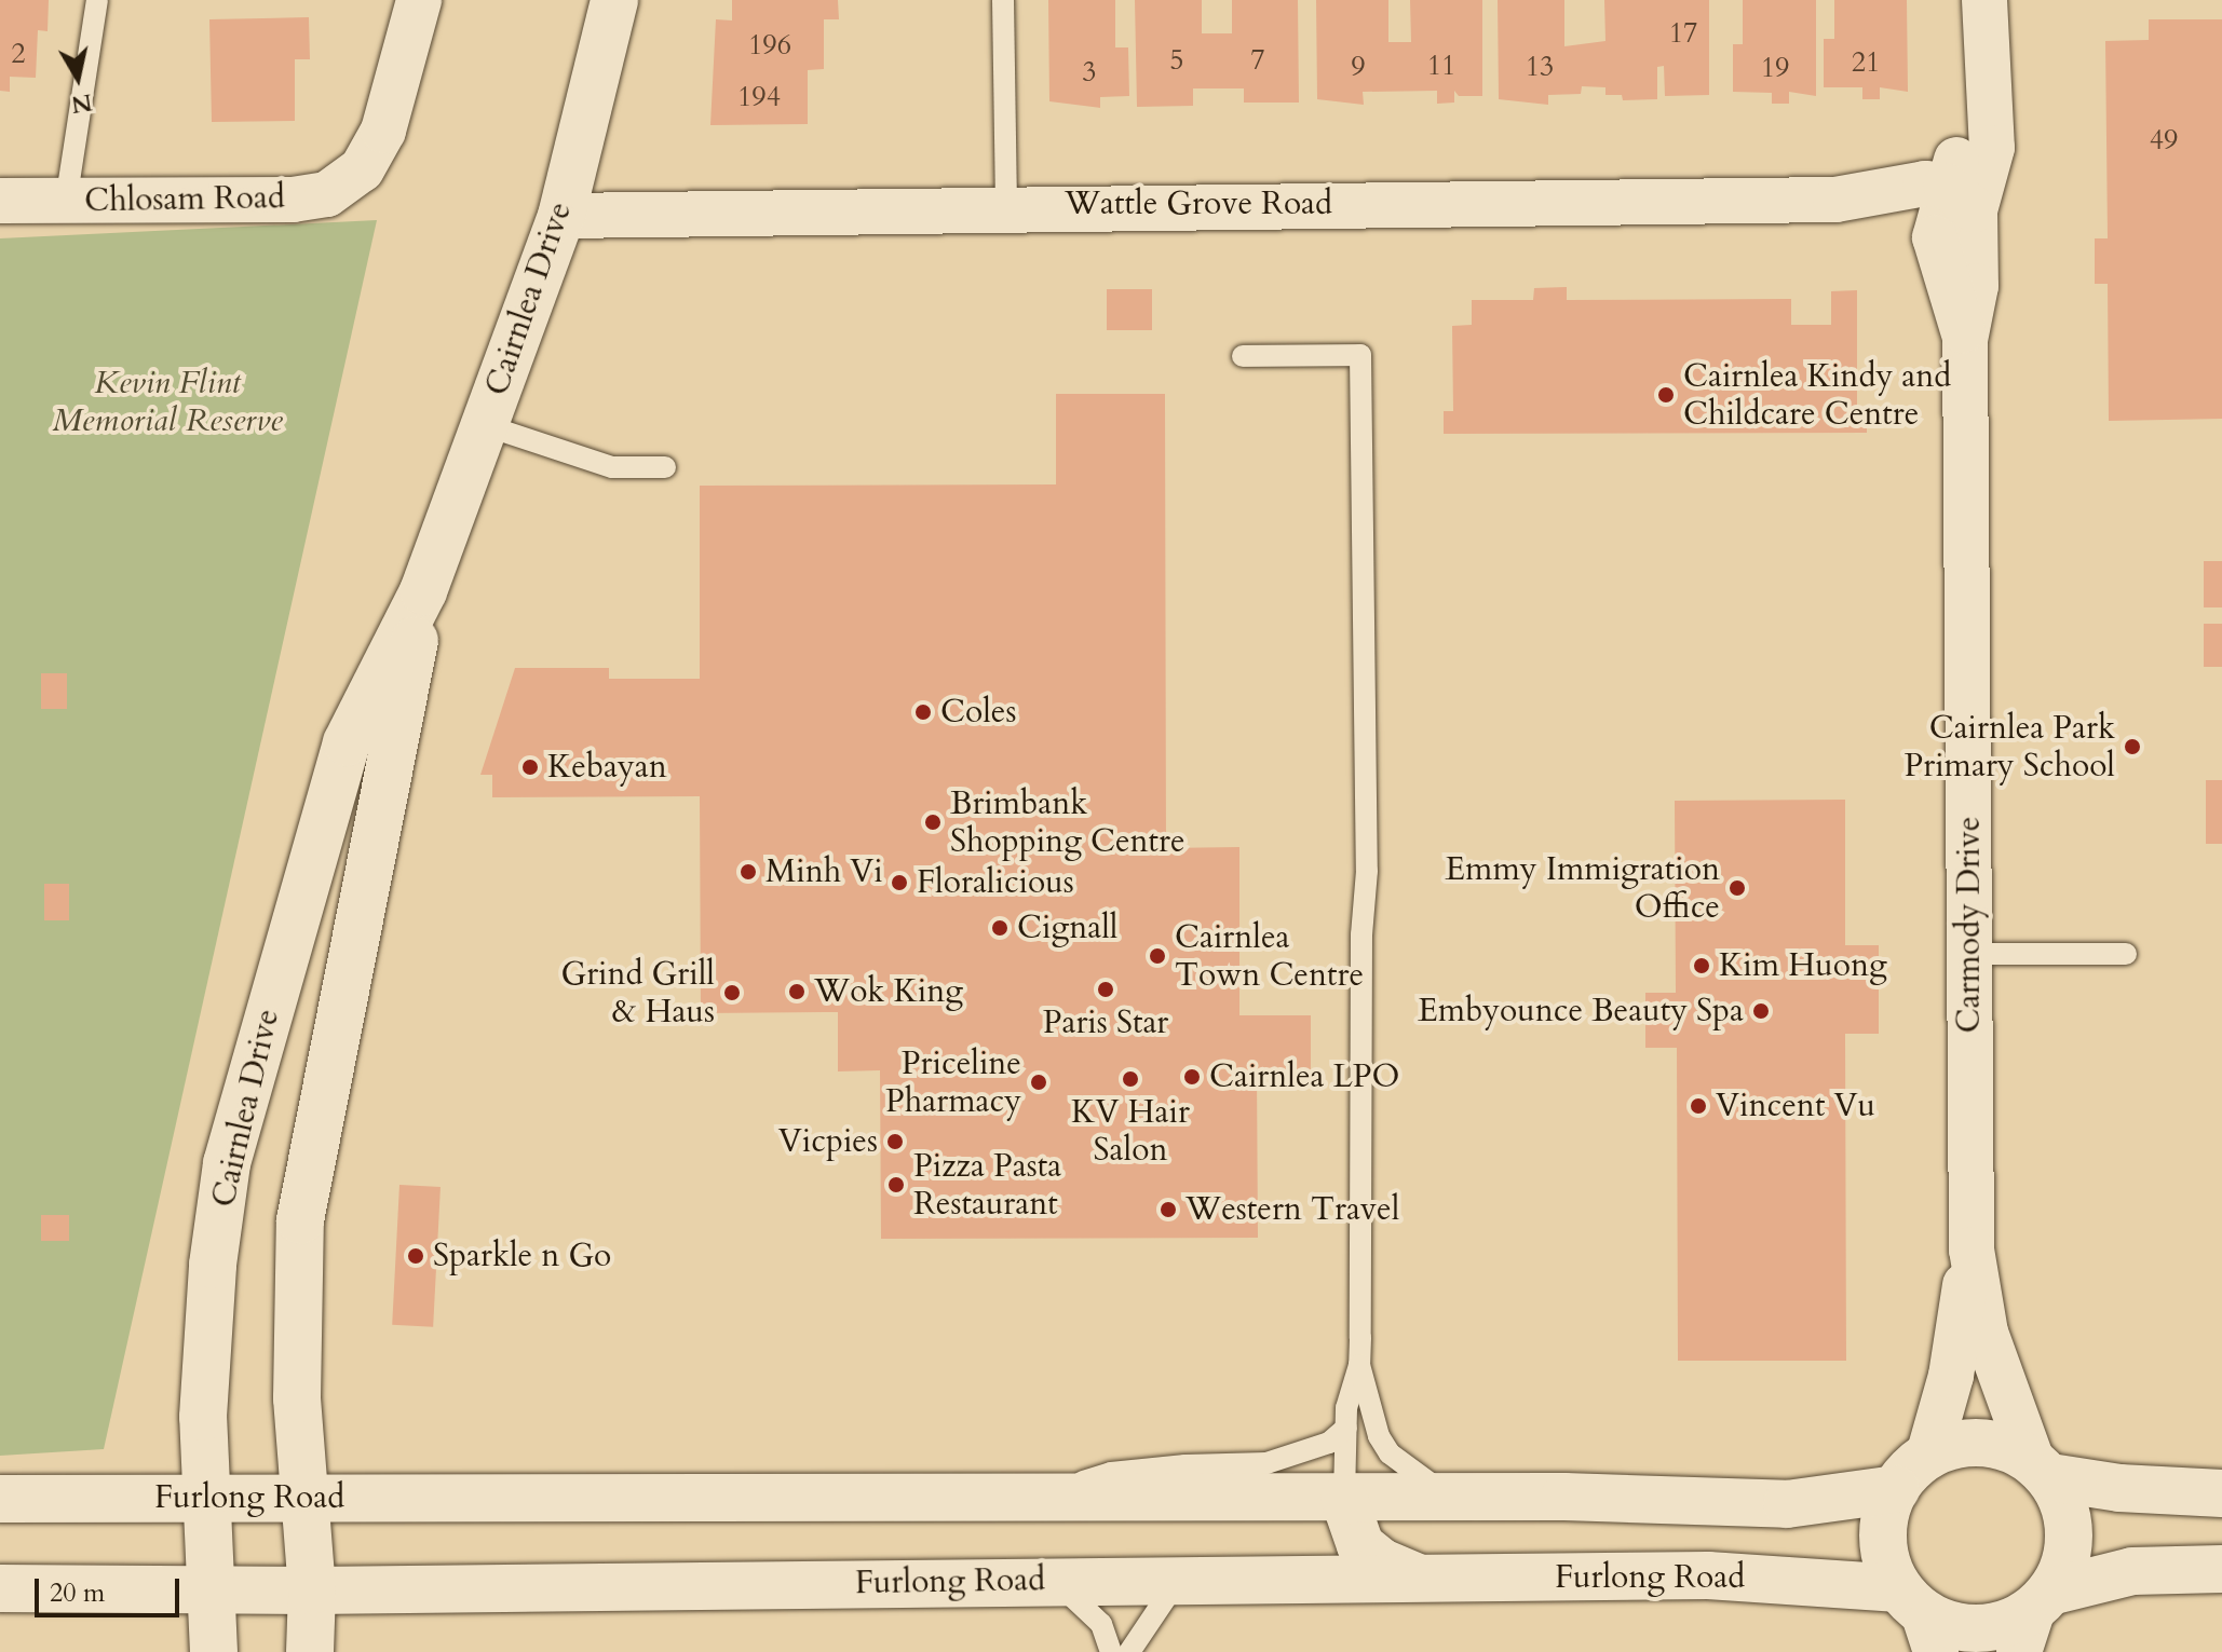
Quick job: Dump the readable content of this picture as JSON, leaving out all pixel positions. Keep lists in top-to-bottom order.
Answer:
{
  "streets": {
    "main road": ["Cairnlea Drive", "Furlong Road"],
    "street": ["Chlosam Road", "Wattle Grove Road", "Carmody Drive"]
  },
  "crossings": [
    ["Wattle Grove Road", "Cairnlea Drive"],
    ["Wattle Grove Road", "Carmody Drive"],
    ["Cairnlea Drive", "Furlong Road"],
    ["Carmody Drive", "Furlong Road"]
  ],
  "parks": ["Kevin Flint Memorial Reserve"],
  "places": [
    "Cairnlea Kindy and Childcare Centre",
    "Coles",
    "Cairnlea Park Primary School",
    "Kebayan",
    "Brimbank Shopping Centre",
    "Minh Vi",
    "Floralicious",
    "Emmy Immigration Office",
    "Cignall",
    "Cairnlea Town Centre",
    "Kim Huong",
    "Paris Star",
    "Wok King",
    "Grind Grill & Haus",
    "Embyounce Beauty Spa",
    "Cairnlea LPO",
    "KV Hair Salon",
    "Priceline Pharmacy",
    "Vincent Vu",
    "Vicpies",
    "Pizza Pasta Restaurant",
    "Western Travel",
    "Sparkle n Go"
  ],
  "house_numbers": [
    "17",
    "196",
    "2",
    "5",
    "7",
    "21",
    "11",
    "9",
    "13",
    "19",
    "3",
    "194",
    "49"
  ],
  "scale_bar": "20 m",
  "north": "bottom"
}
